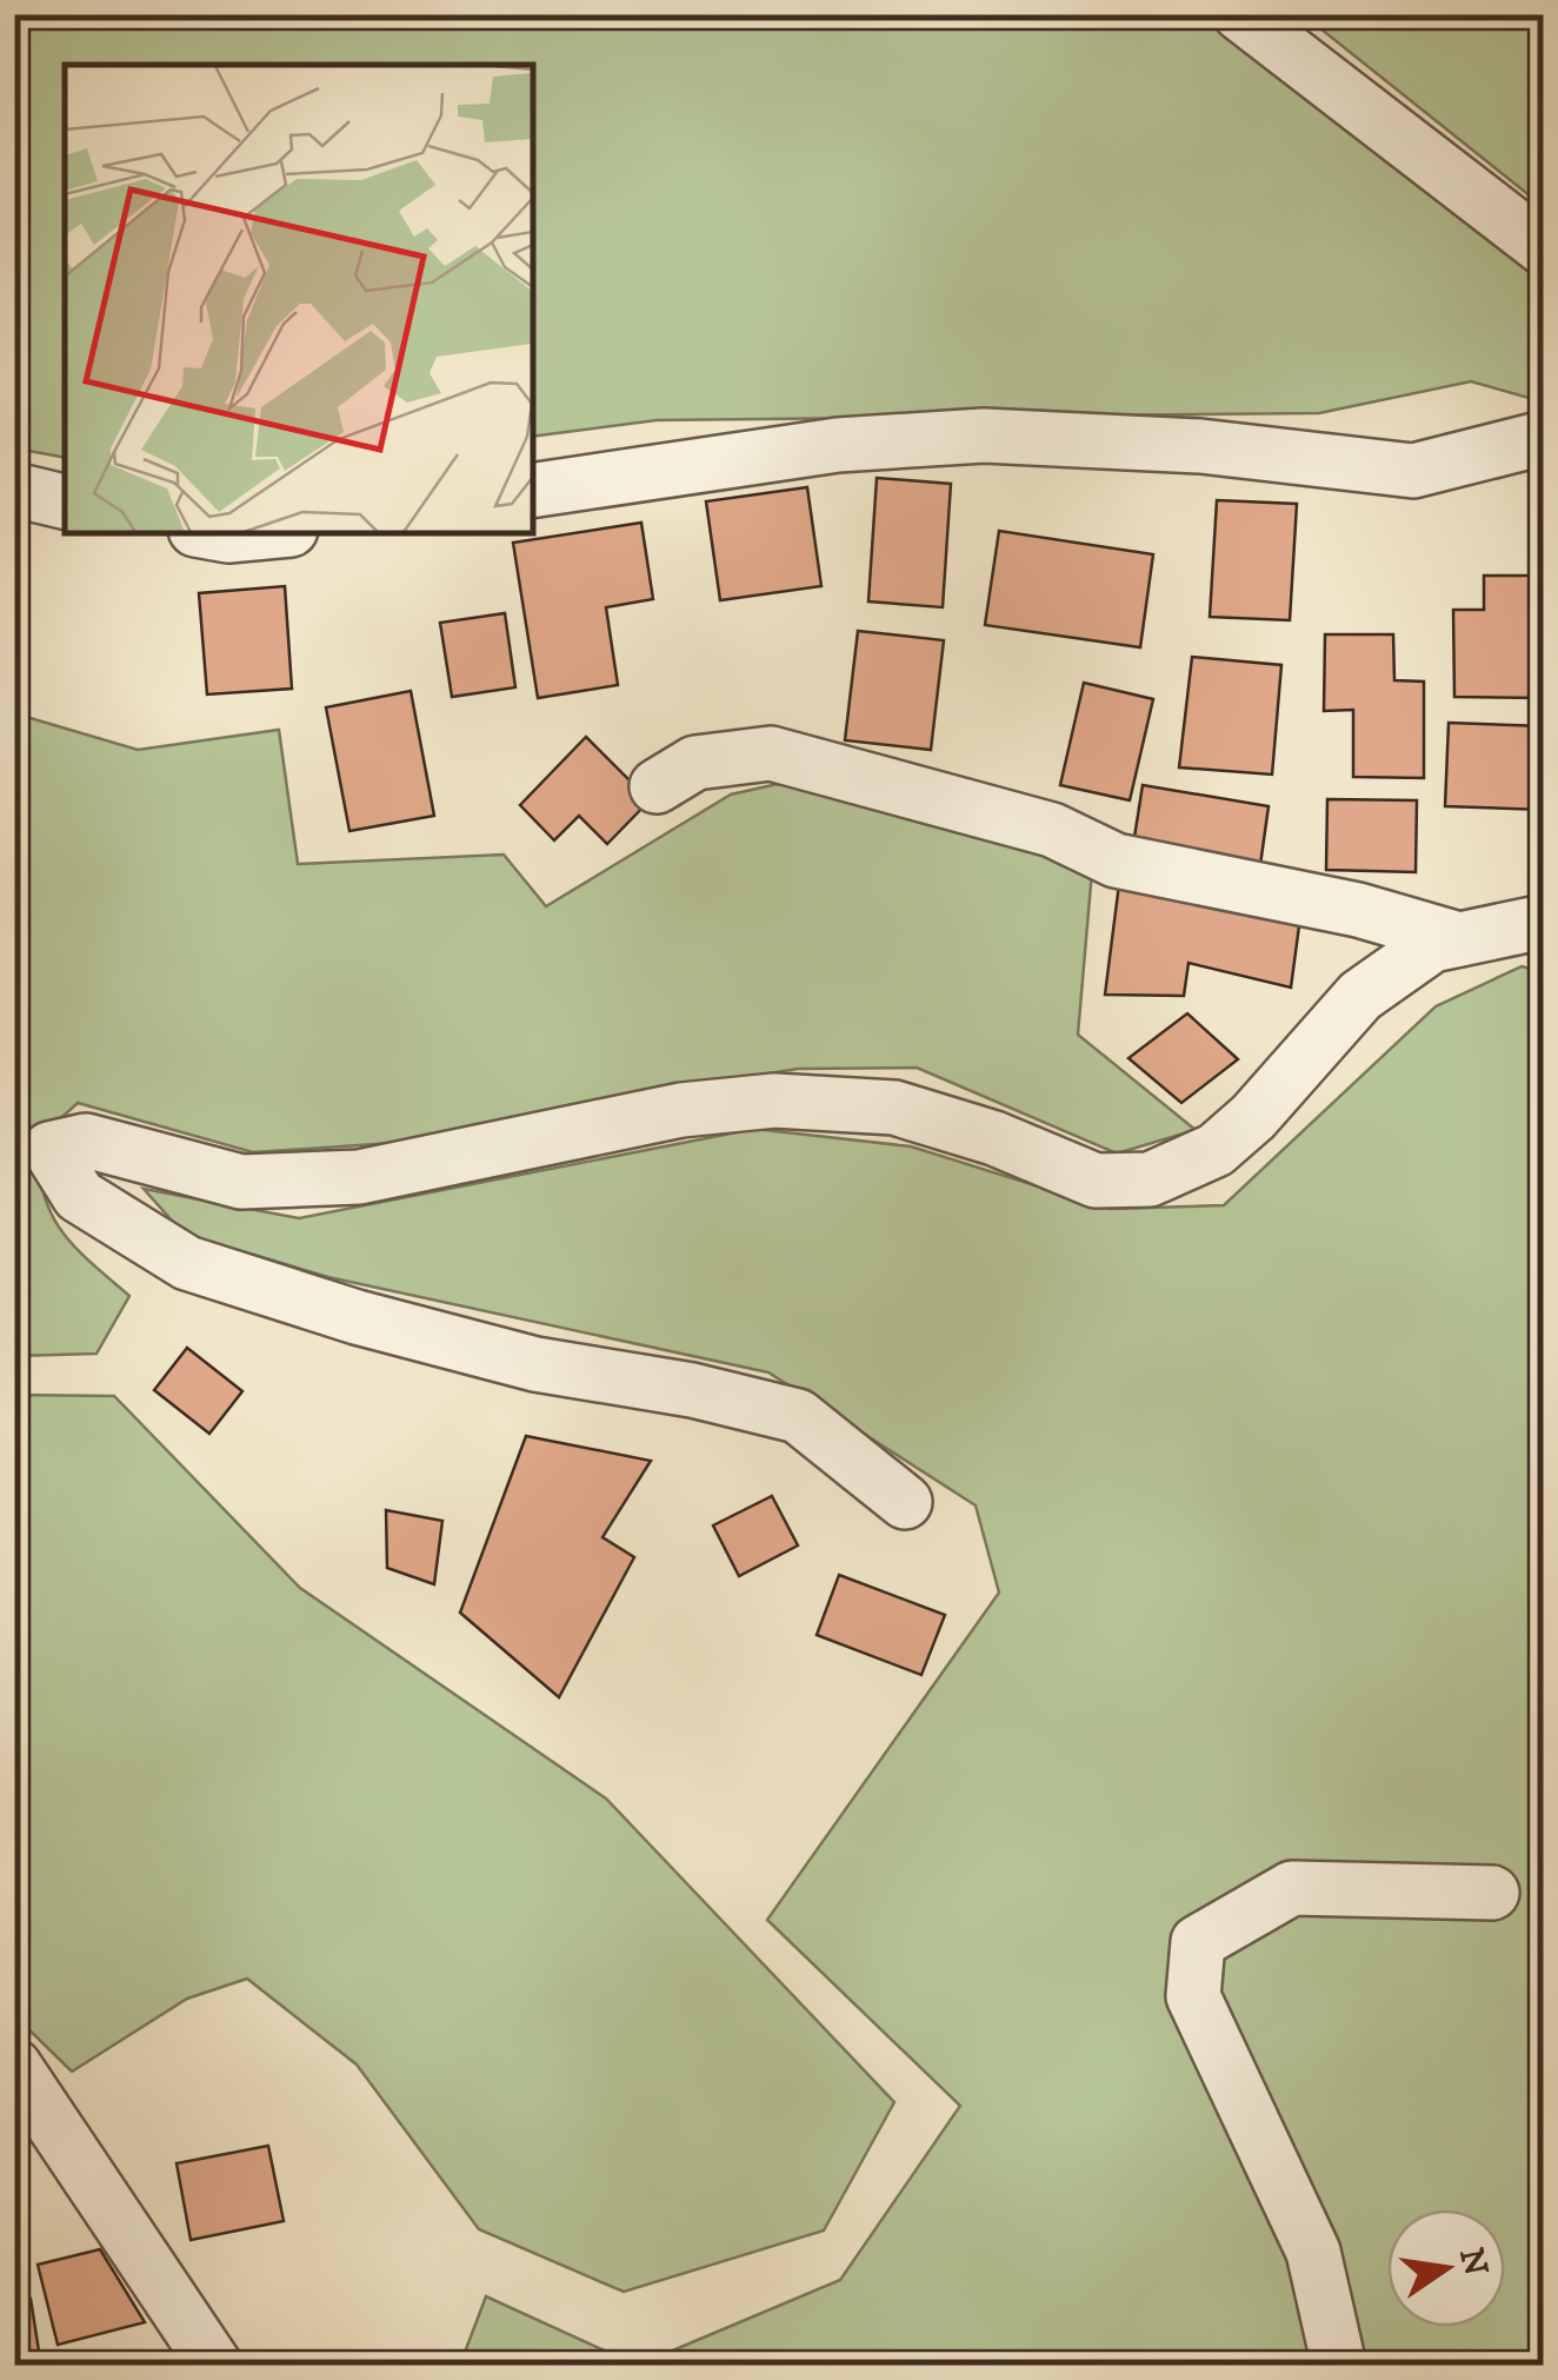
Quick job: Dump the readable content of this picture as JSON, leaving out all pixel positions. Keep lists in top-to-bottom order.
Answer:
{
  "north": "right"
}
